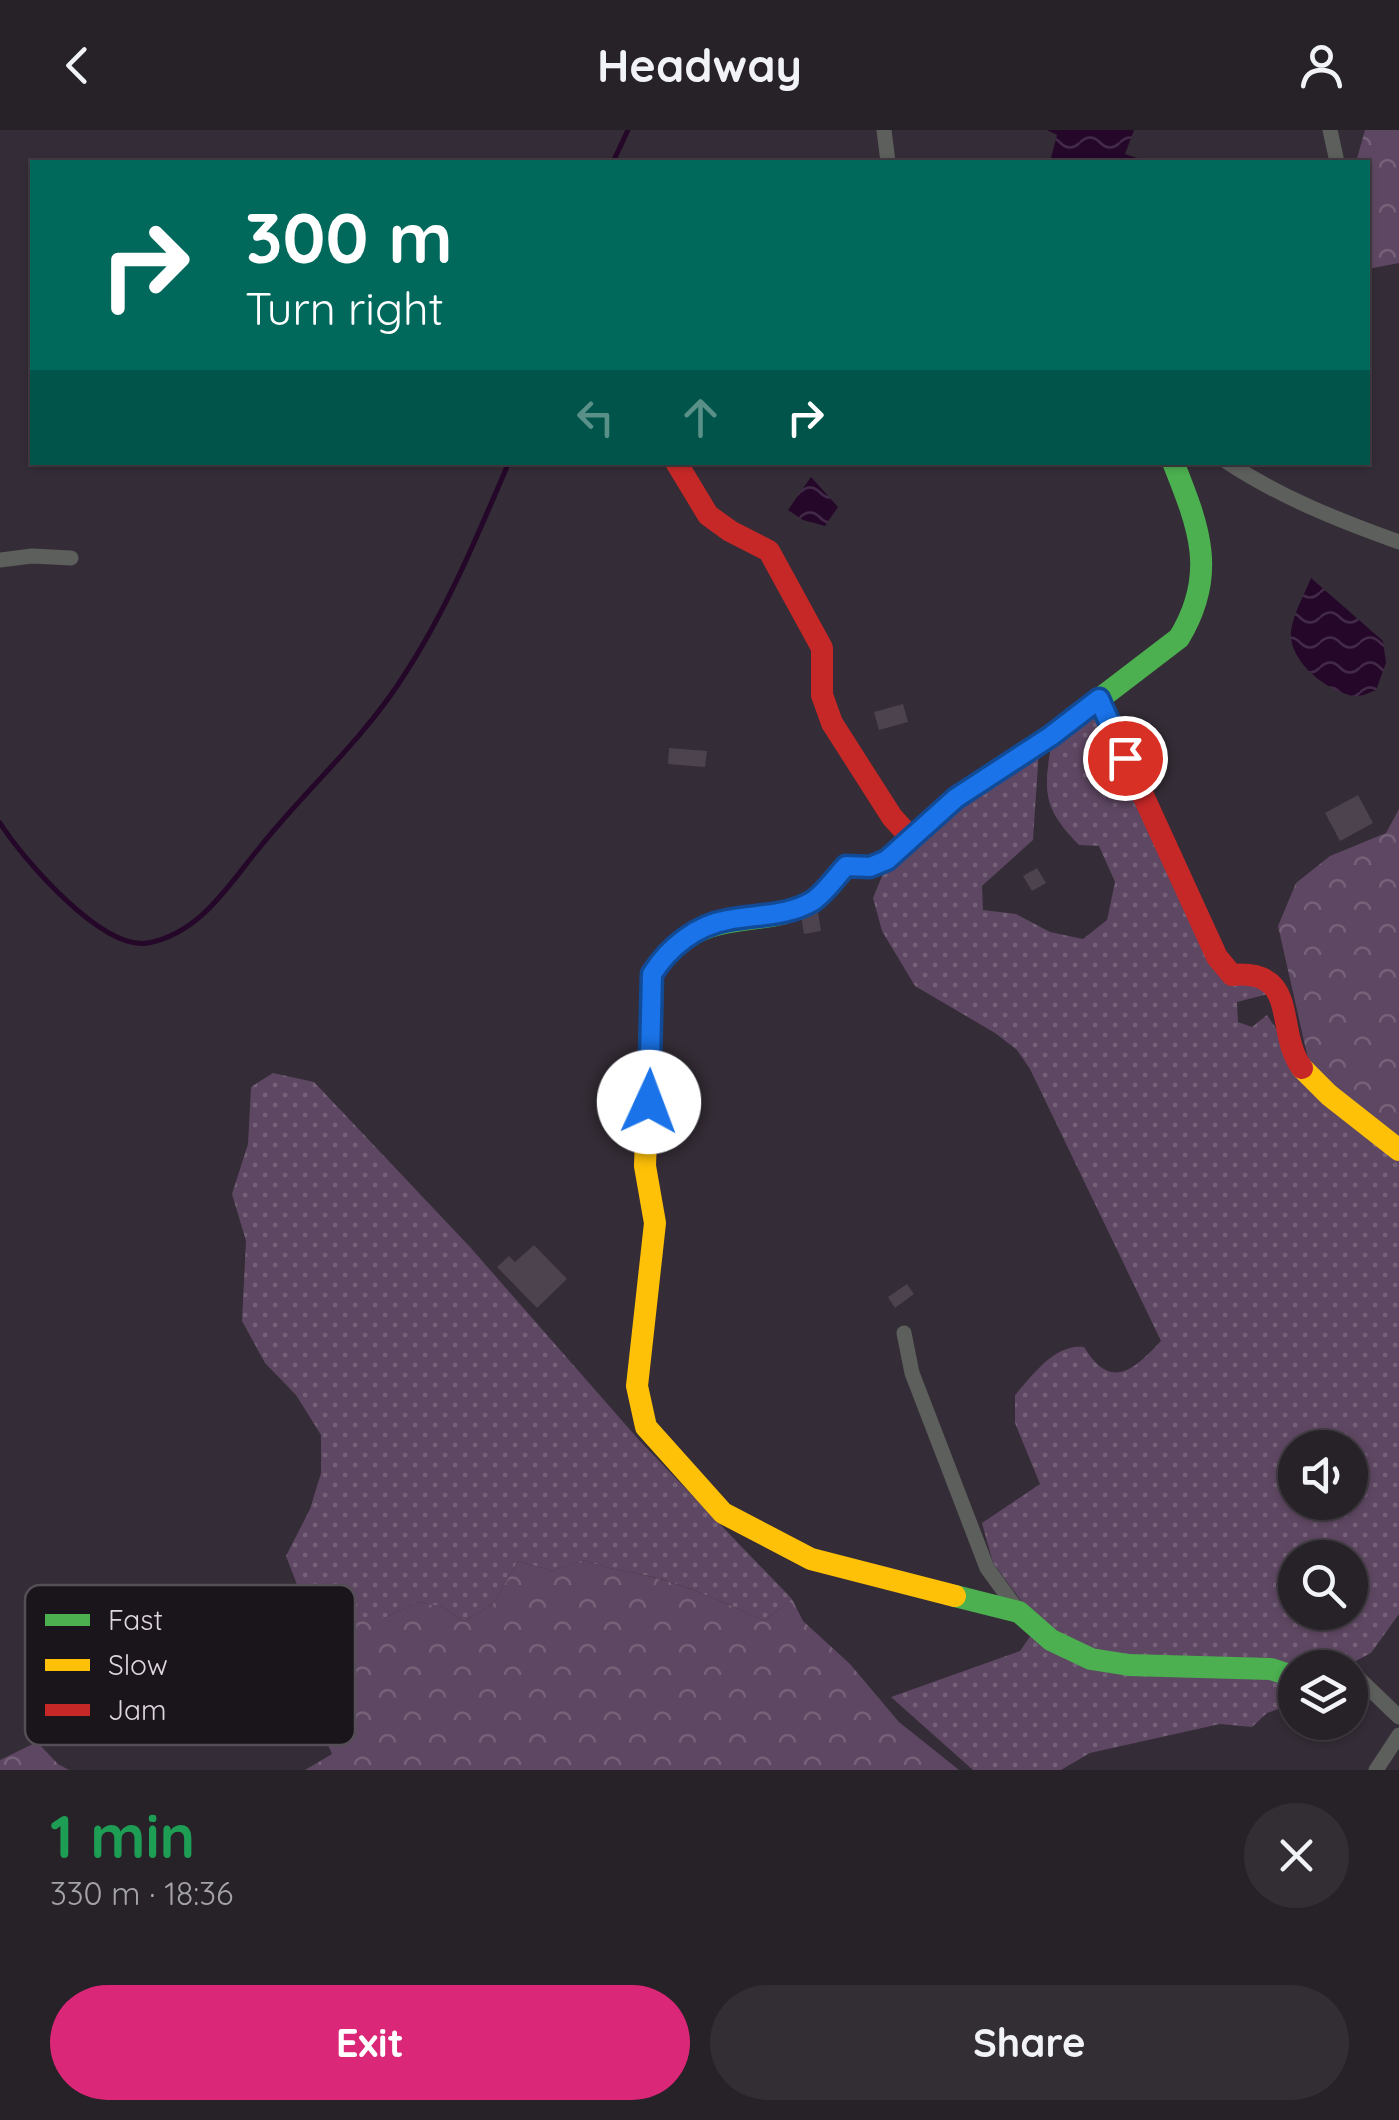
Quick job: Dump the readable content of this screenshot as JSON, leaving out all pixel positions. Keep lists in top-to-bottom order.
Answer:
{
  "legend": ["Fast", "Slow", "Jam"],
  "page": {
    "header": "Headway",
    "turn": ["300 m", "Turn right"],
    "heading": ["1 min", "330 m · 18:36"],
    "buttons": ["Exit", "Share"]
  }
}
